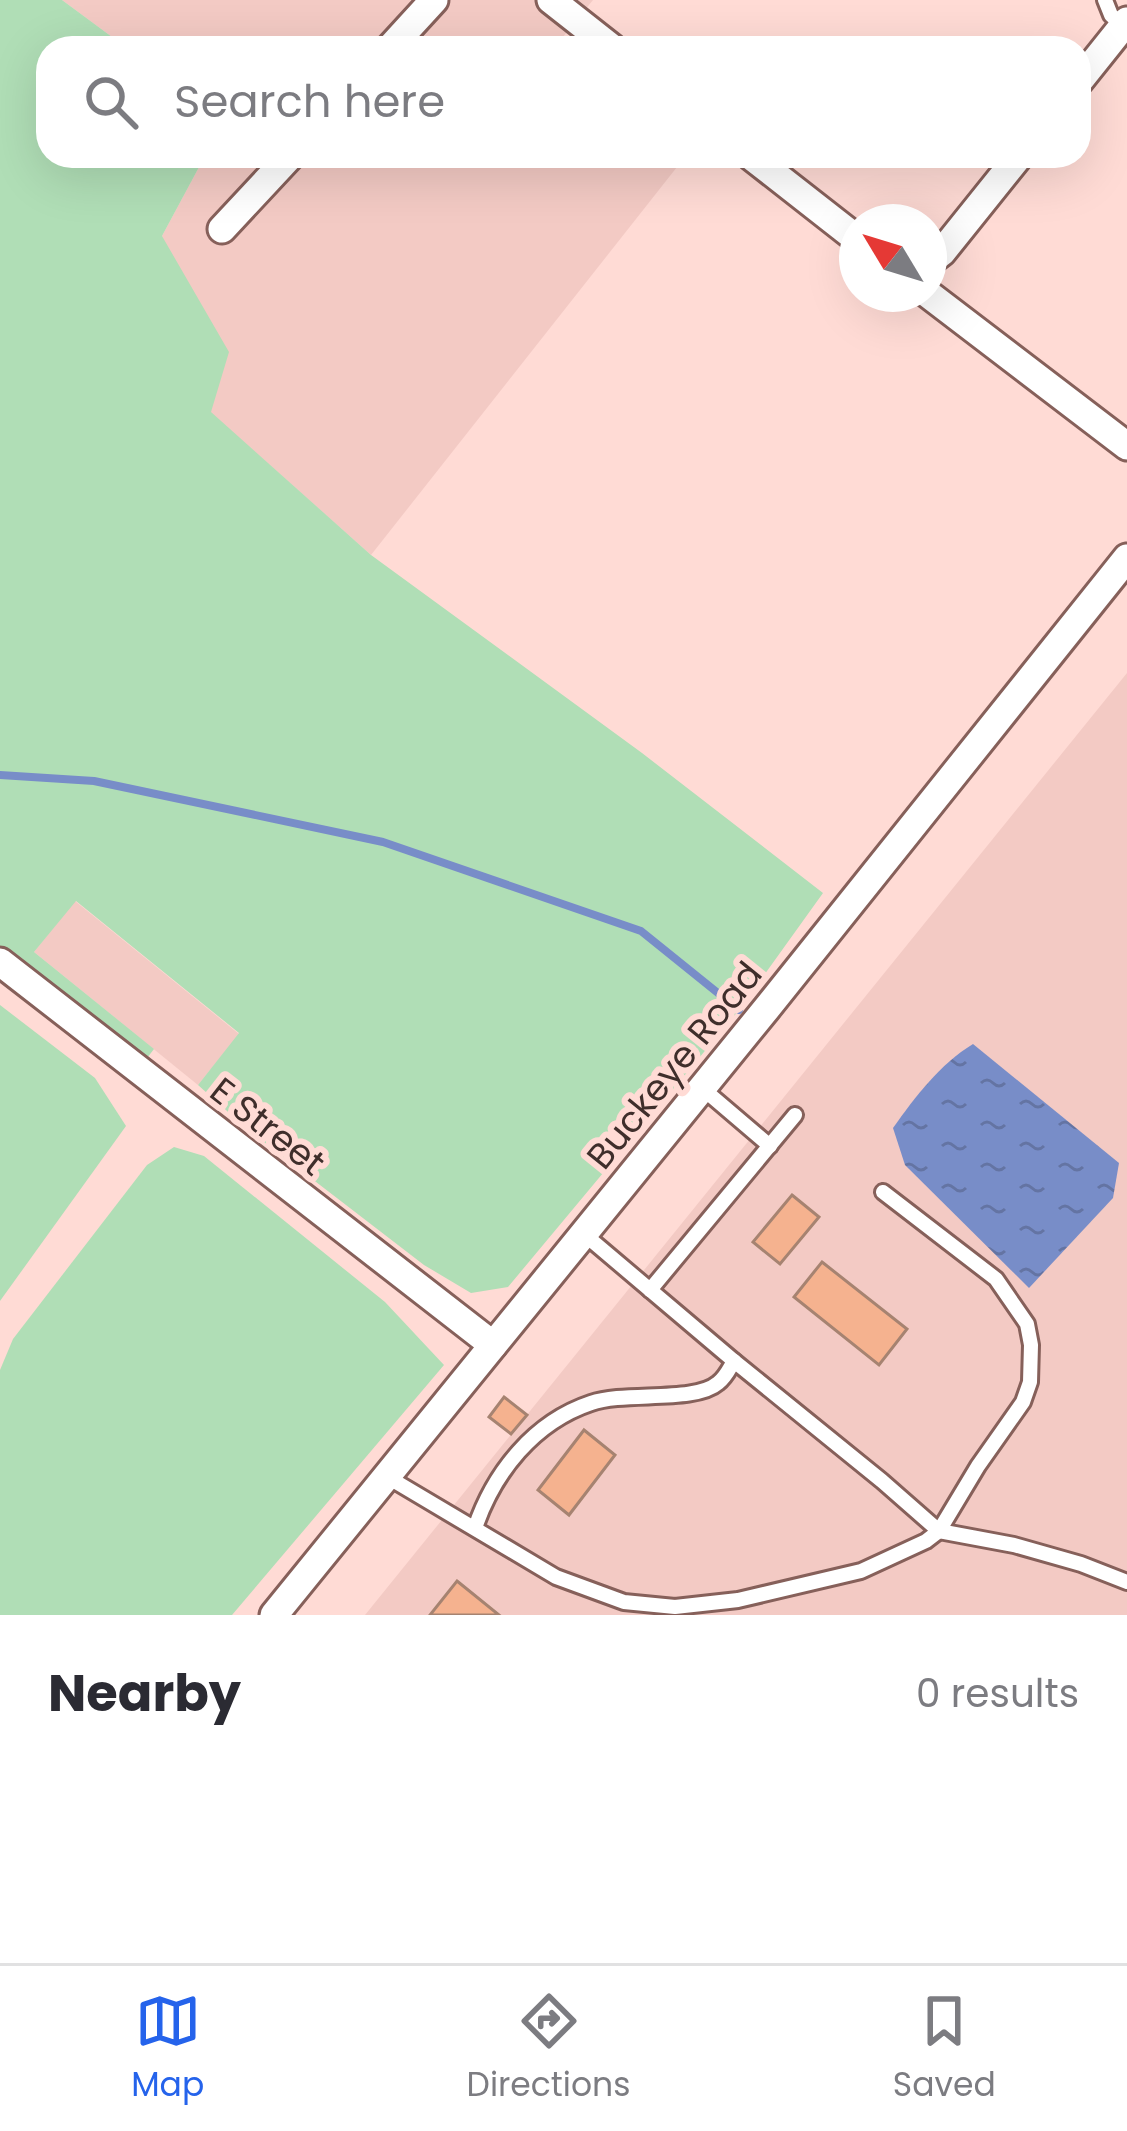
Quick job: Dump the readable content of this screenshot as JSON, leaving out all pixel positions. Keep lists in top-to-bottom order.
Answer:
{
  "streets": {
    "street": ["Buckeye Road", "E Street"]
  },
  "crossings": [
    ["Buckeye Road", "E Street"]
  ],
  "north": "top left",
  "page": {
    "search": "Search here",
    "heading": ["Nearby", "0 results"],
    "nav": ["Map", "Directions", "Saved"]
  }
}
